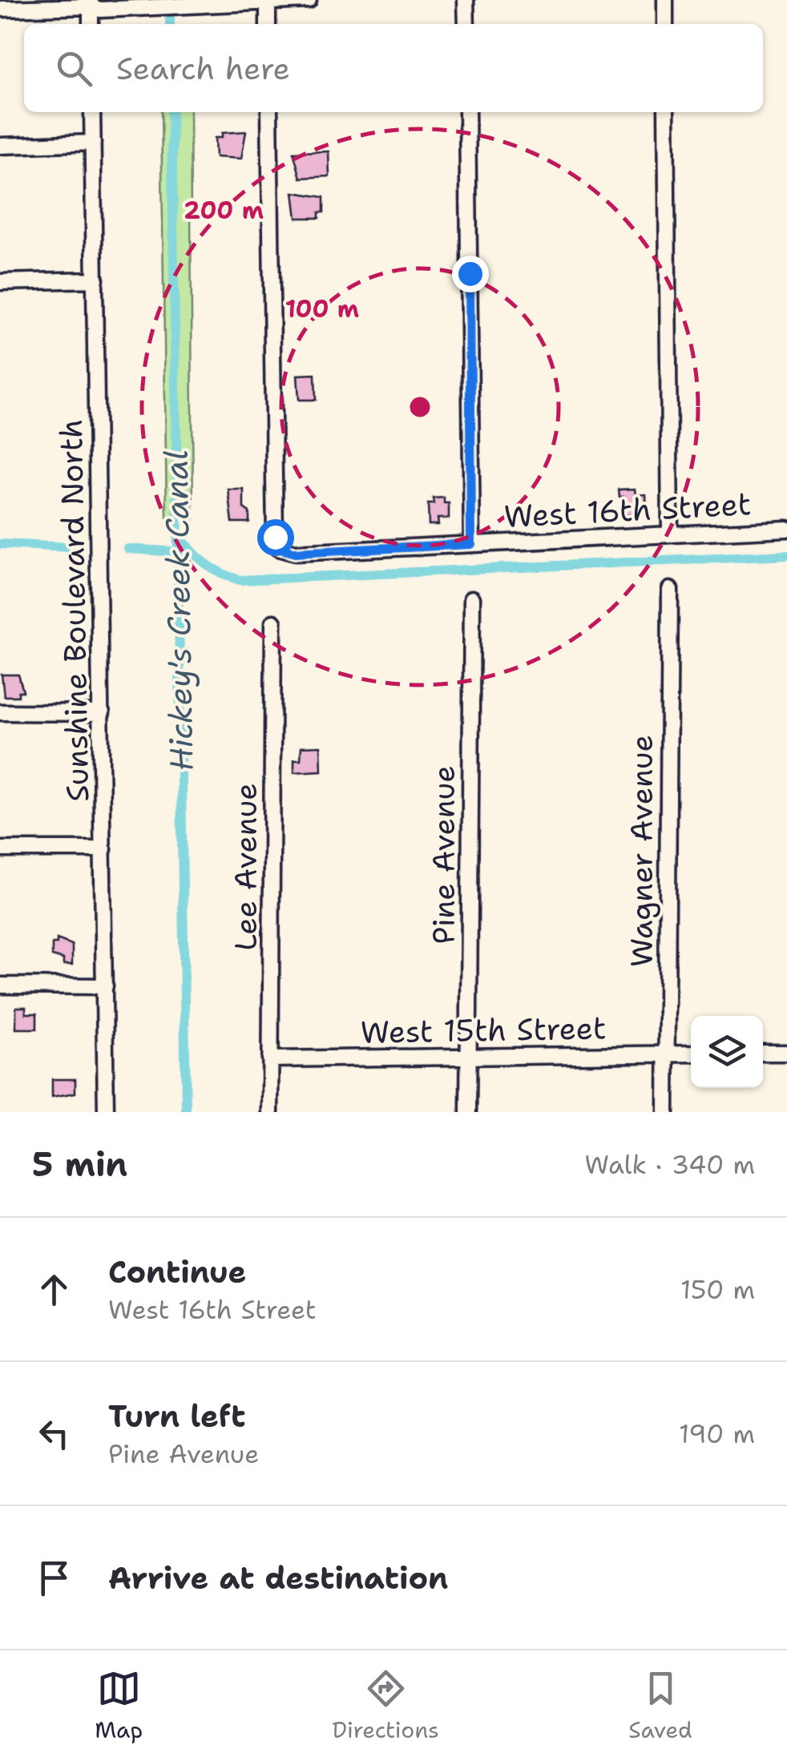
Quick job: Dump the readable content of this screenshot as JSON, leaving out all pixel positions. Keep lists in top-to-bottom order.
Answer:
{
  "streets": {
    "street": [
      "West 16th Street",
      "Sunshine Boulevard North",
      "Wagner Avenue",
      "Pine Avenue",
      "Lee Avenue",
      "West 15th Street"
    ]
  },
  "crossings": [
    ["Wagner Avenue", "West 15th Street"],
    ["Pine Avenue", "West 15th Street"],
    ["Lee Avenue", "West 15th Street"]
  ],
  "water": ["Hickey's Creek Canal"],
  "page": {
    "search": "Search here",
    "heading": ["5 min", "Walk · 340 m"],
    "list": [
      ["Continue", "West 16th Street", "150 m"],
      ["Turn left", "Pine Avenue", "190 m"],
      "Arrive at destination"
    ],
    "nav": ["Map", "Directions", "Saved"]
  },
  "rings": ["200 m", "100 m"]
}
